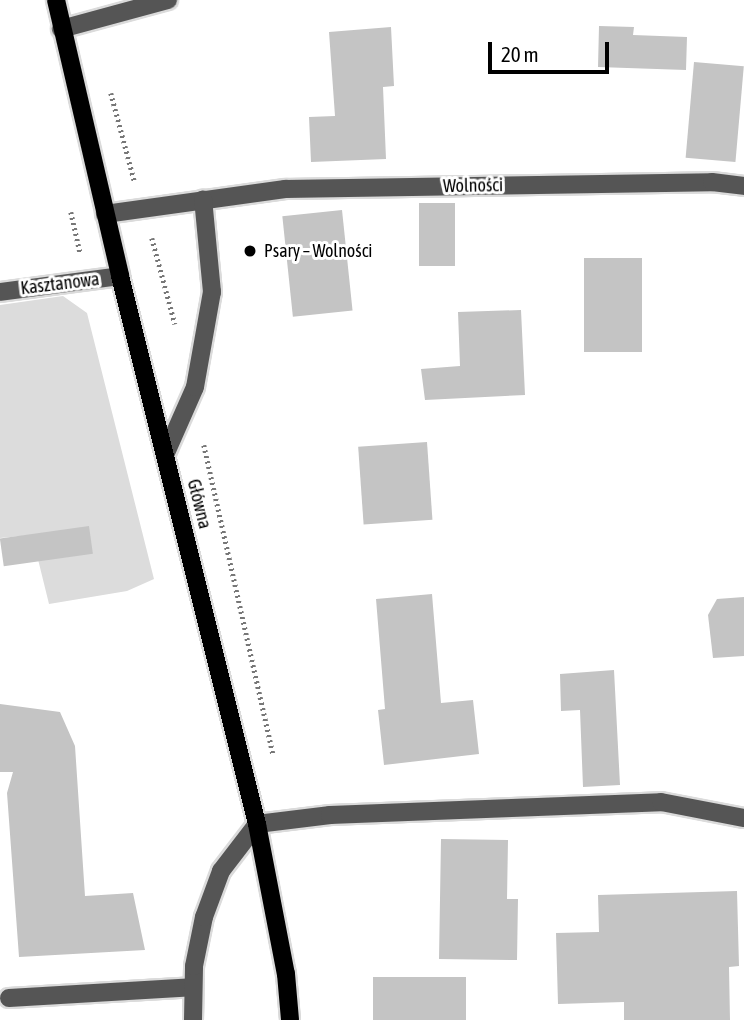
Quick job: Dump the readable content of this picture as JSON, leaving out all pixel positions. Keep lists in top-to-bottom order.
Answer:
{
  "streets": {
    "main road": ["Główna"],
    "street": ["Wolności", "Kasztanowa"]
  },
  "crossings": [
    ["Wolności", "Główna"],
    ["Kasztanowa", "Główna"]
  ],
  "places": ["Psary – Wolności"],
  "scale_bar": "20 m"
}
